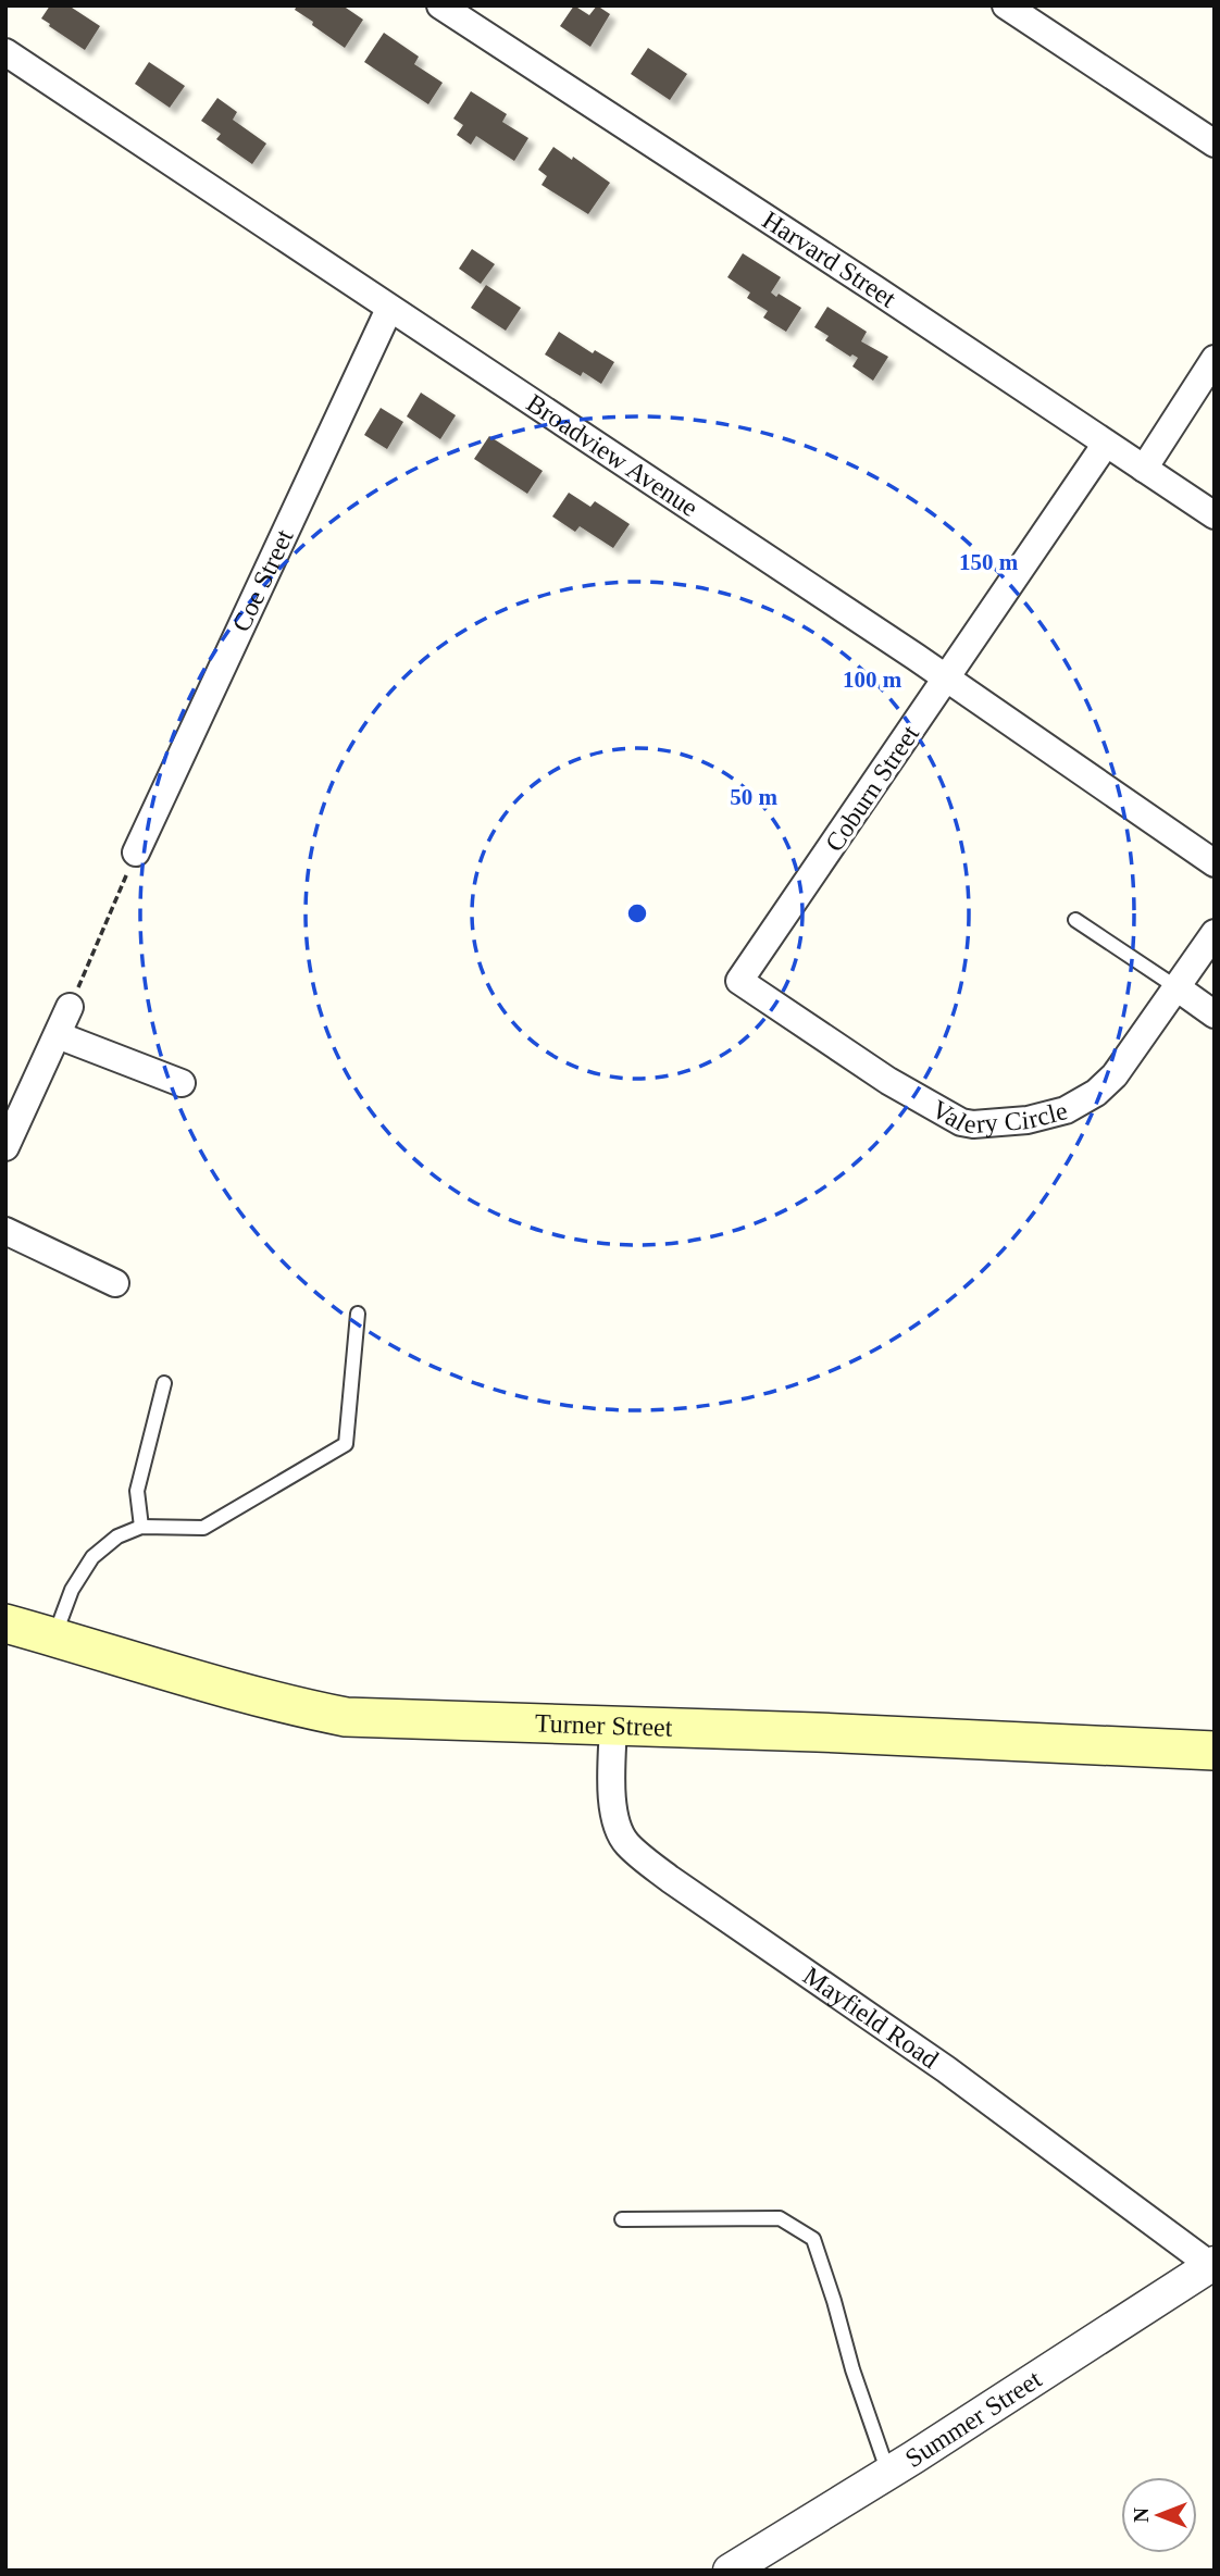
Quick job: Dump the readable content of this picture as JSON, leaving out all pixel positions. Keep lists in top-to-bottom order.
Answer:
{
  "streets": {
    "main road": ["Turner Street"],
    "street": [
      "Harvard Street",
      "Broadview Avenue",
      "Coe Street",
      "Coburn Street",
      "Valery Circle",
      "Mayfield Road",
      "Summer Street"
    ]
  },
  "crossings": [
    ["Harvard Street", "Coburn Street"],
    ["Broadview Avenue", "Coe Street"],
    ["Broadview Avenue", "Coburn Street"],
    ["Coburn Street", "Valery Circle"],
    ["Turner Street", "Mayfield Road"],
    ["Mayfield Road", "Summer Street"]
  ],
  "north": "left",
  "rings": ["150 m", "100 m", "50 m"]
}
